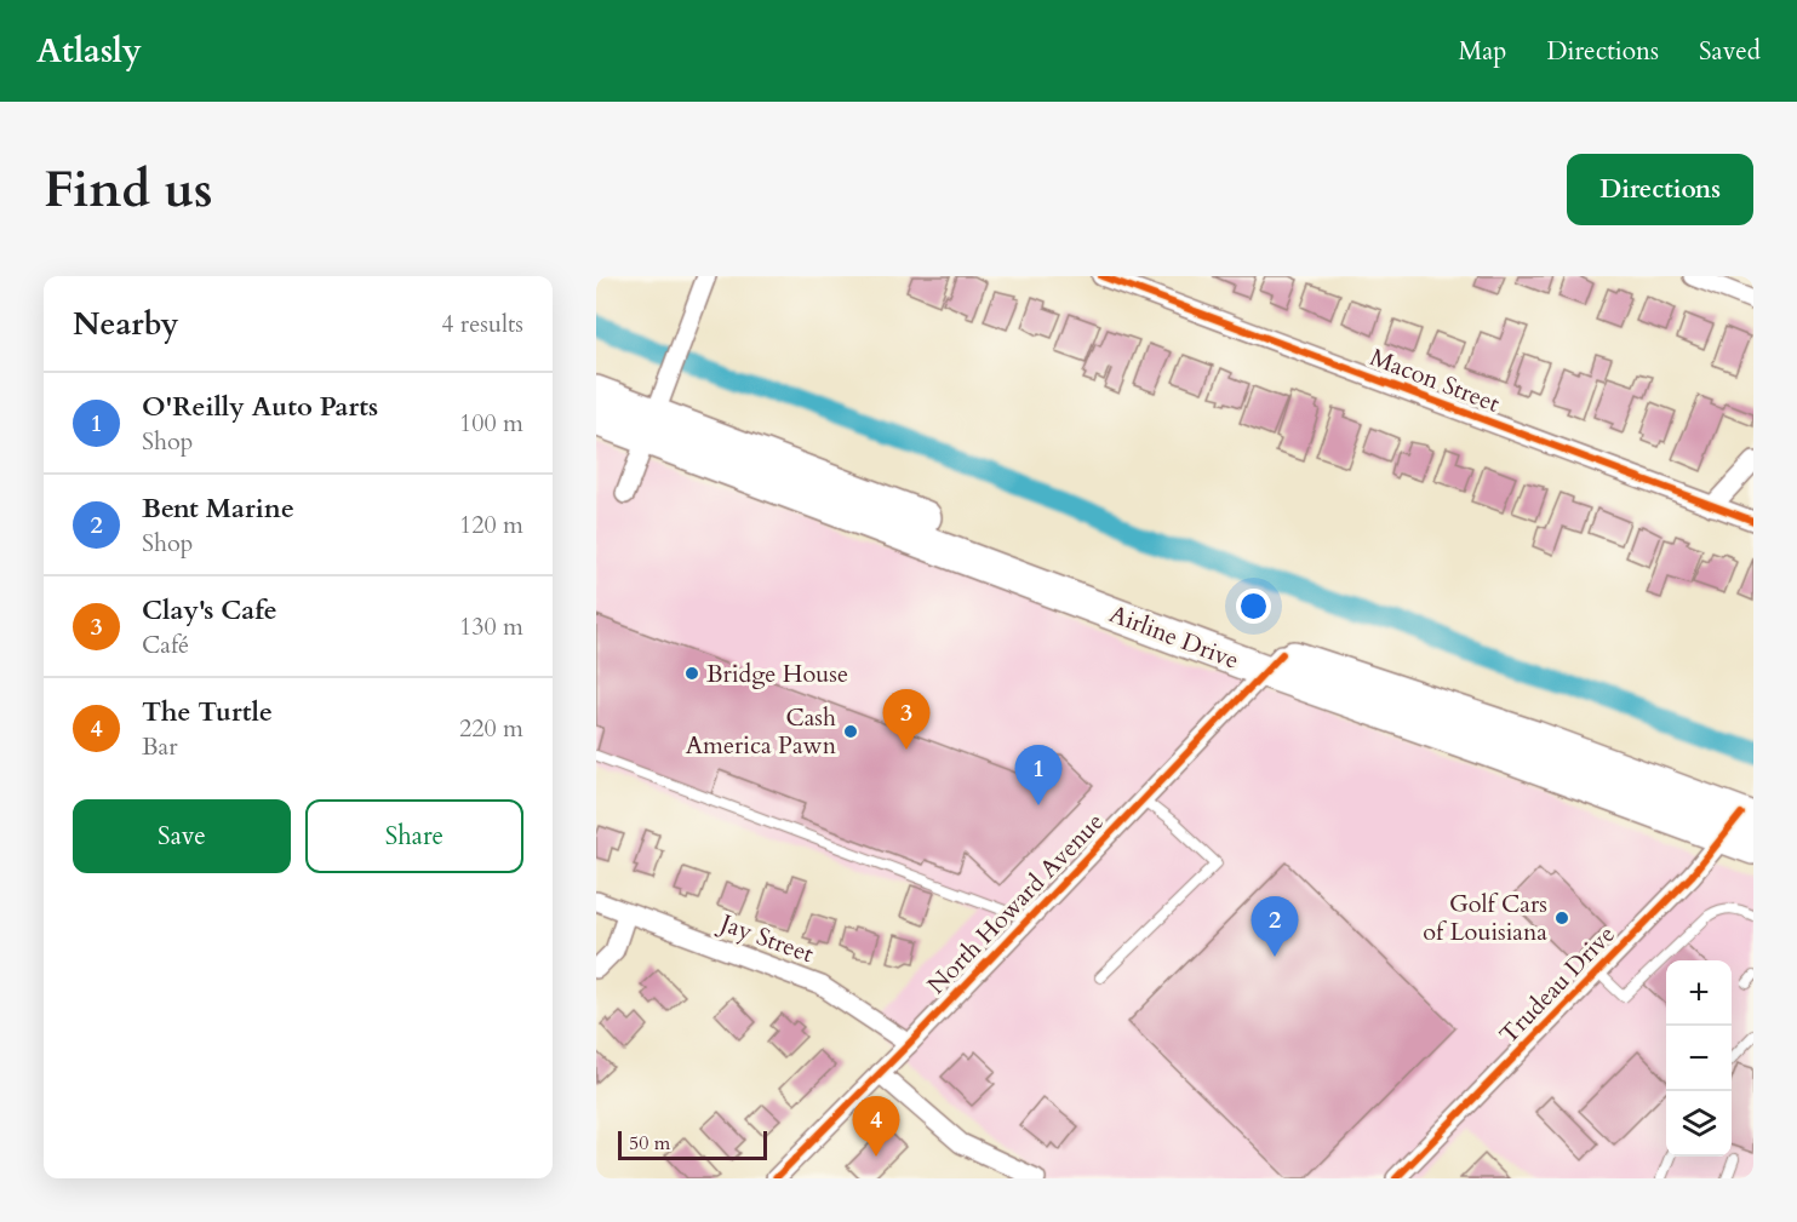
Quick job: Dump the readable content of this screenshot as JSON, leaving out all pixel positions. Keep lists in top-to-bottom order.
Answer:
{
  "streets": {
    "highway": ["Airline Drive"],
    "street": [
      "Macon Street",
      "North Howard Avenue",
      "Jay Street",
      "Trudeau Drive"
    ]
  },
  "crossings": [
    ["Airline Drive", "North Howard Avenue"],
    ["Airline Drive", "Trudeau Drive"],
    ["North Howard Avenue", "Jay Street"]
  ],
  "places": ["Bridge House", "Cash America Pawn", "Golf Cars of Louisiana"],
  "scale_bar": "50 m",
  "page": {
    "header": "Atlasly",
    "nav": ["Map", "Directions", "Saved"],
    "buttons": [
      "Directions",
      ["Save", "Share"]
    ],
    "title": "Find us",
    "heading": ["Nearby", "4 results"],
    "list": [
      {
        "mark": "1",
        "name": "O'Reilly Auto Parts",
        "note": "Shop",
        "value": "100 m"
      },
      {
        "mark": "2",
        "name": "Bent Marine",
        "note": "Shop",
        "value": "120 m"
      },
      {
        "mark": "3",
        "name": "Clay's Cafe",
        "note": "Café",
        "value": "130 m"
      },
      {
        "mark": "4",
        "name": "The Turtle",
        "note": "Bar",
        "value": "220 m"
      }
    ],
    "pins": [
      "3",
      "1",
      "2",
      "4"
    ],
    "map_buttons": ["+", "−"],
    "scale": "50 m"
  }
}
